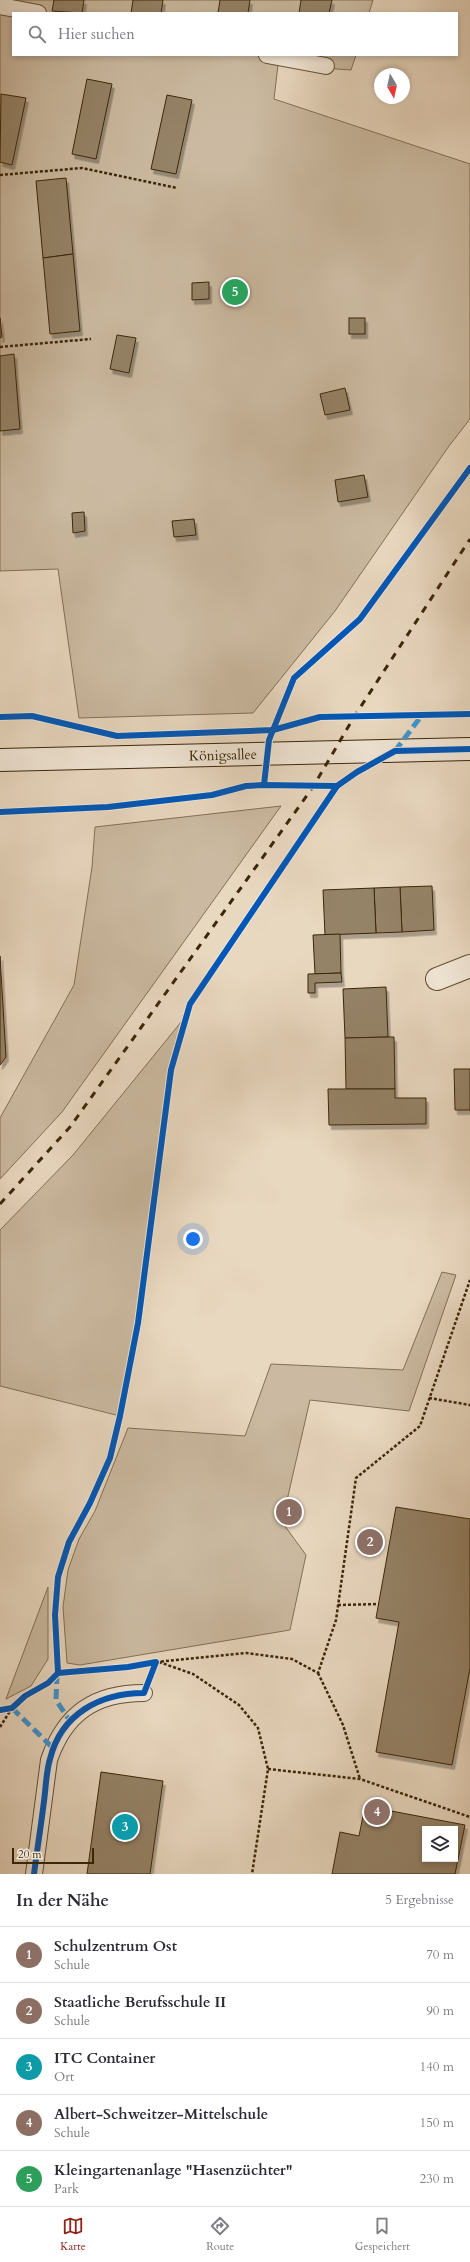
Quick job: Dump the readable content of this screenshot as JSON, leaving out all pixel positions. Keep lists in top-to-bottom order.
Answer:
{
  "streets": {
    "main road": ["Königsallee"]
  },
  "scale_bar": "20 m",
  "north": "bottom",
  "page": {
    "search": "Hier suchen",
    "pins": [
      "5",
      "1",
      "2",
      "4",
      "3"
    ],
    "scale": "20 m",
    "heading": ["In der Nähe", "5 Ergebnisse"],
    "list": [
      {
        "mark": "1",
        "name": "Schulzentrum Ost",
        "note": "Schule",
        "value": "70 m"
      },
      {
        "mark": "2",
        "name": "Staatliche Berufsschule II",
        "note": "Schule",
        "value": "90 m"
      },
      {
        "mark": "3",
        "name": "ITC Container",
        "note": "Ort",
        "value": "140 m"
      },
      {
        "mark": "4",
        "name": "Albert-Schweitzer-Mittelschule",
        "note": "Schule",
        "value": "150 m"
      },
      {
        "mark": "5",
        "name": "Kleingartenanlage \"Hasenzüchter\"",
        "note": "Park",
        "value": "230 m"
      }
    ],
    "nav": ["Karte", "Route", "Gespeichert"]
  }
}
